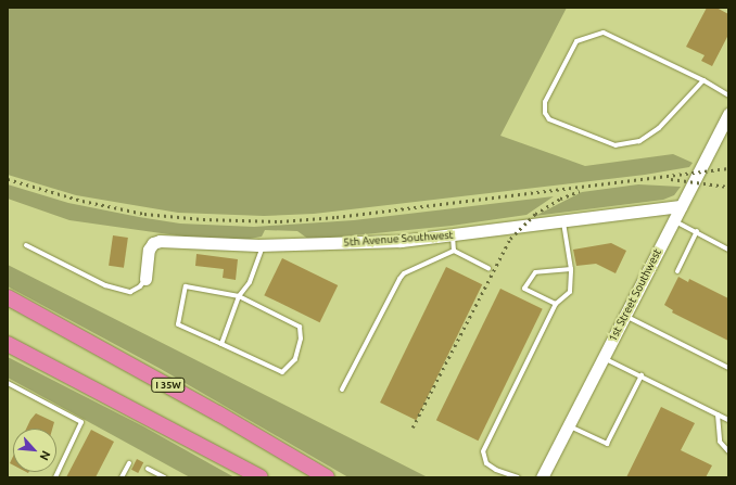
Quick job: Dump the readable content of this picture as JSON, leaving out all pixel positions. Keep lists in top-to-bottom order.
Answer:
{
  "streets": {
    "highway": ["I 35W"],
    "street": ["5th Avenue Southwest", "1st Street Southwest"]
  },
  "crossings": [
    ["5th Avenue Southwest", "1st Street Southwest"]
  ],
  "north": "bottom right"
}
